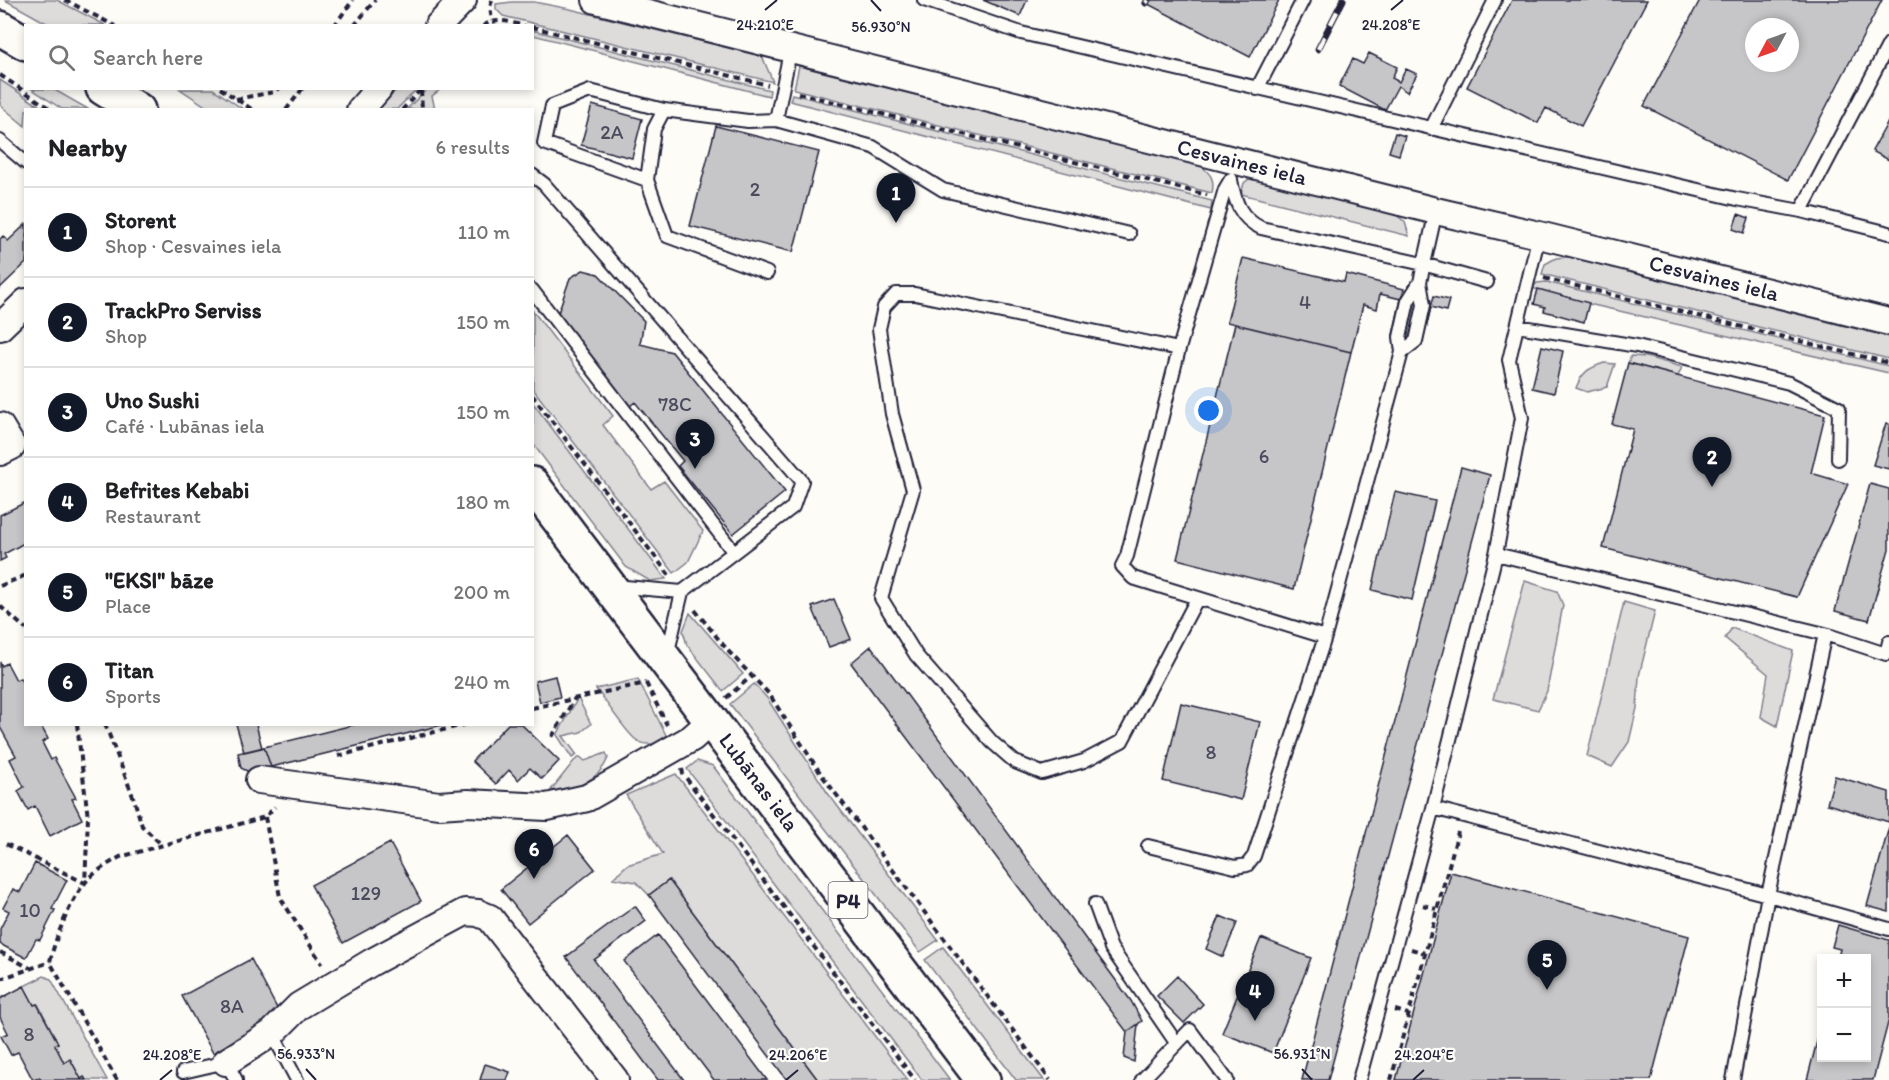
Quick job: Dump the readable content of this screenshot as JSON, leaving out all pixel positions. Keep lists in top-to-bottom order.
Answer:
{
  "streets": {
    "main road": ["Lubānas iela", "P4"],
    "street": ["Cesvaines iela"]
  },
  "house_numbers": [
    "2A",
    "2",
    "4",
    "78C",
    "6",
    "8",
    "129",
    "10",
    "8A",
    "8"
  ],
  "north": "bottom left",
  "page": {
    "search": "Search here",
    "heading": ["Nearby", "6 results"],
    "pins": [
      "1",
      "3",
      "2",
      "6",
      "5",
      "4"
    ],
    "list": [
      {
        "mark": "1",
        "name": "Storent",
        "note": "Shop · Cesvaines iela",
        "value": "110 m"
      },
      {
        "mark": "2",
        "name": "TrackPro Serviss",
        "note": "Shop",
        "value": "150 m"
      },
      {
        "mark": "3",
        "name": "Uno Sushi",
        "note": "Café · Lubānas iela",
        "value": "150 m"
      },
      {
        "mark": "4",
        "name": "Befrites Kebabi",
        "note": "Restaurant",
        "value": "180 m"
      },
      {
        "mark": "5",
        "name": "\"EKSI\" bāze",
        "note": "Place",
        "value": "200 m"
      },
      {
        "mark": "6",
        "name": "Titan",
        "note": "Sports",
        "value": "240 m"
      }
    ],
    "map_buttons": ["+", "−"]
  },
  "coordinates": [
    "24.210°E",
    "24.208°E",
    "56.930°N",
    "56.933°N",
    "56.931°N",
    "24.206°E",
    "24.204°E"
  ]
}
